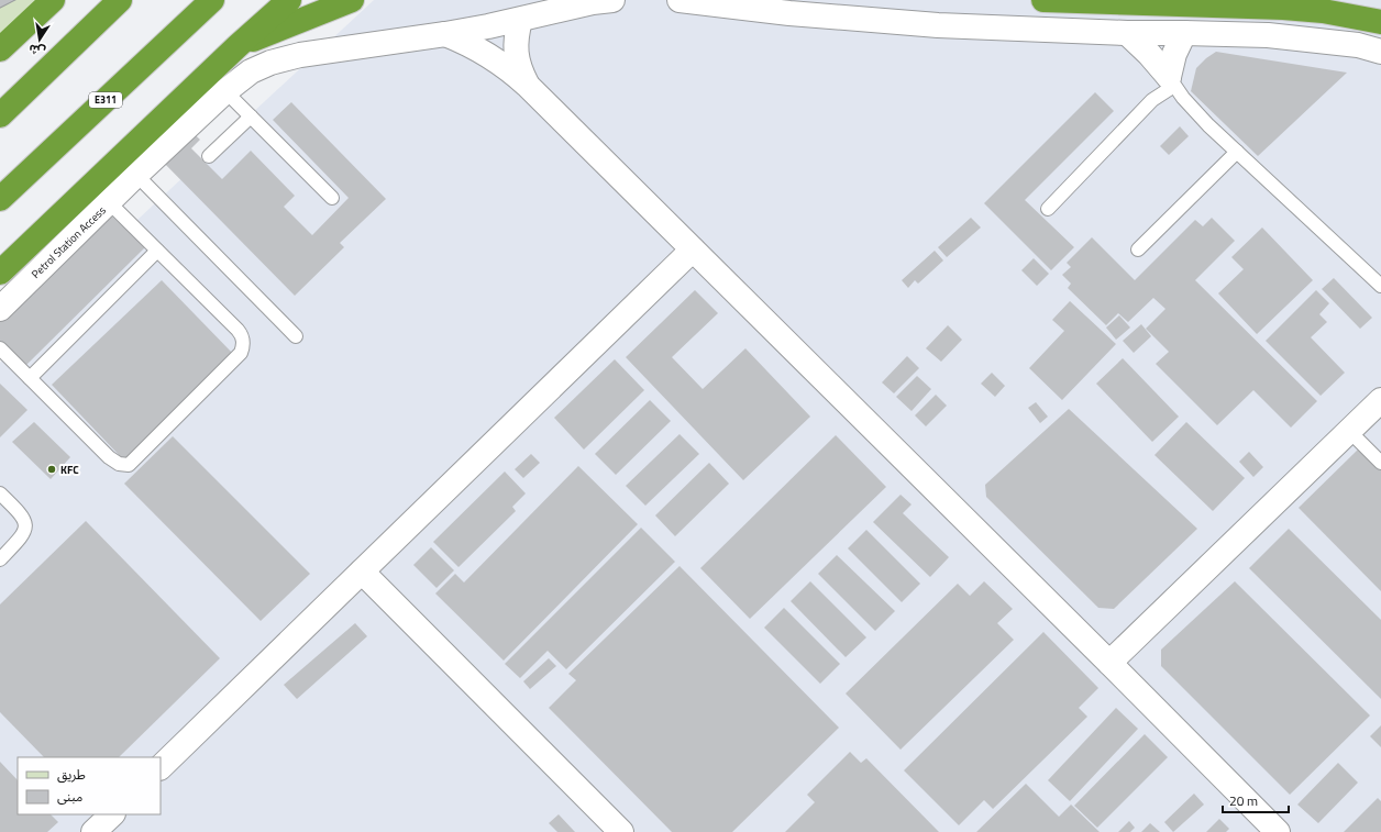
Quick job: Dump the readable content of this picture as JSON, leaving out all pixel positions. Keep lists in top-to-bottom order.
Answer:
{
  "streets": {
    "highway": ["E311"],
    "street": ["Petrol Station Access"]
  },
  "places": ["KFC"],
  "legend": ["طريق", "مبنى"],
  "scale_bar": "20 m",
  "north": "bottom"
}
